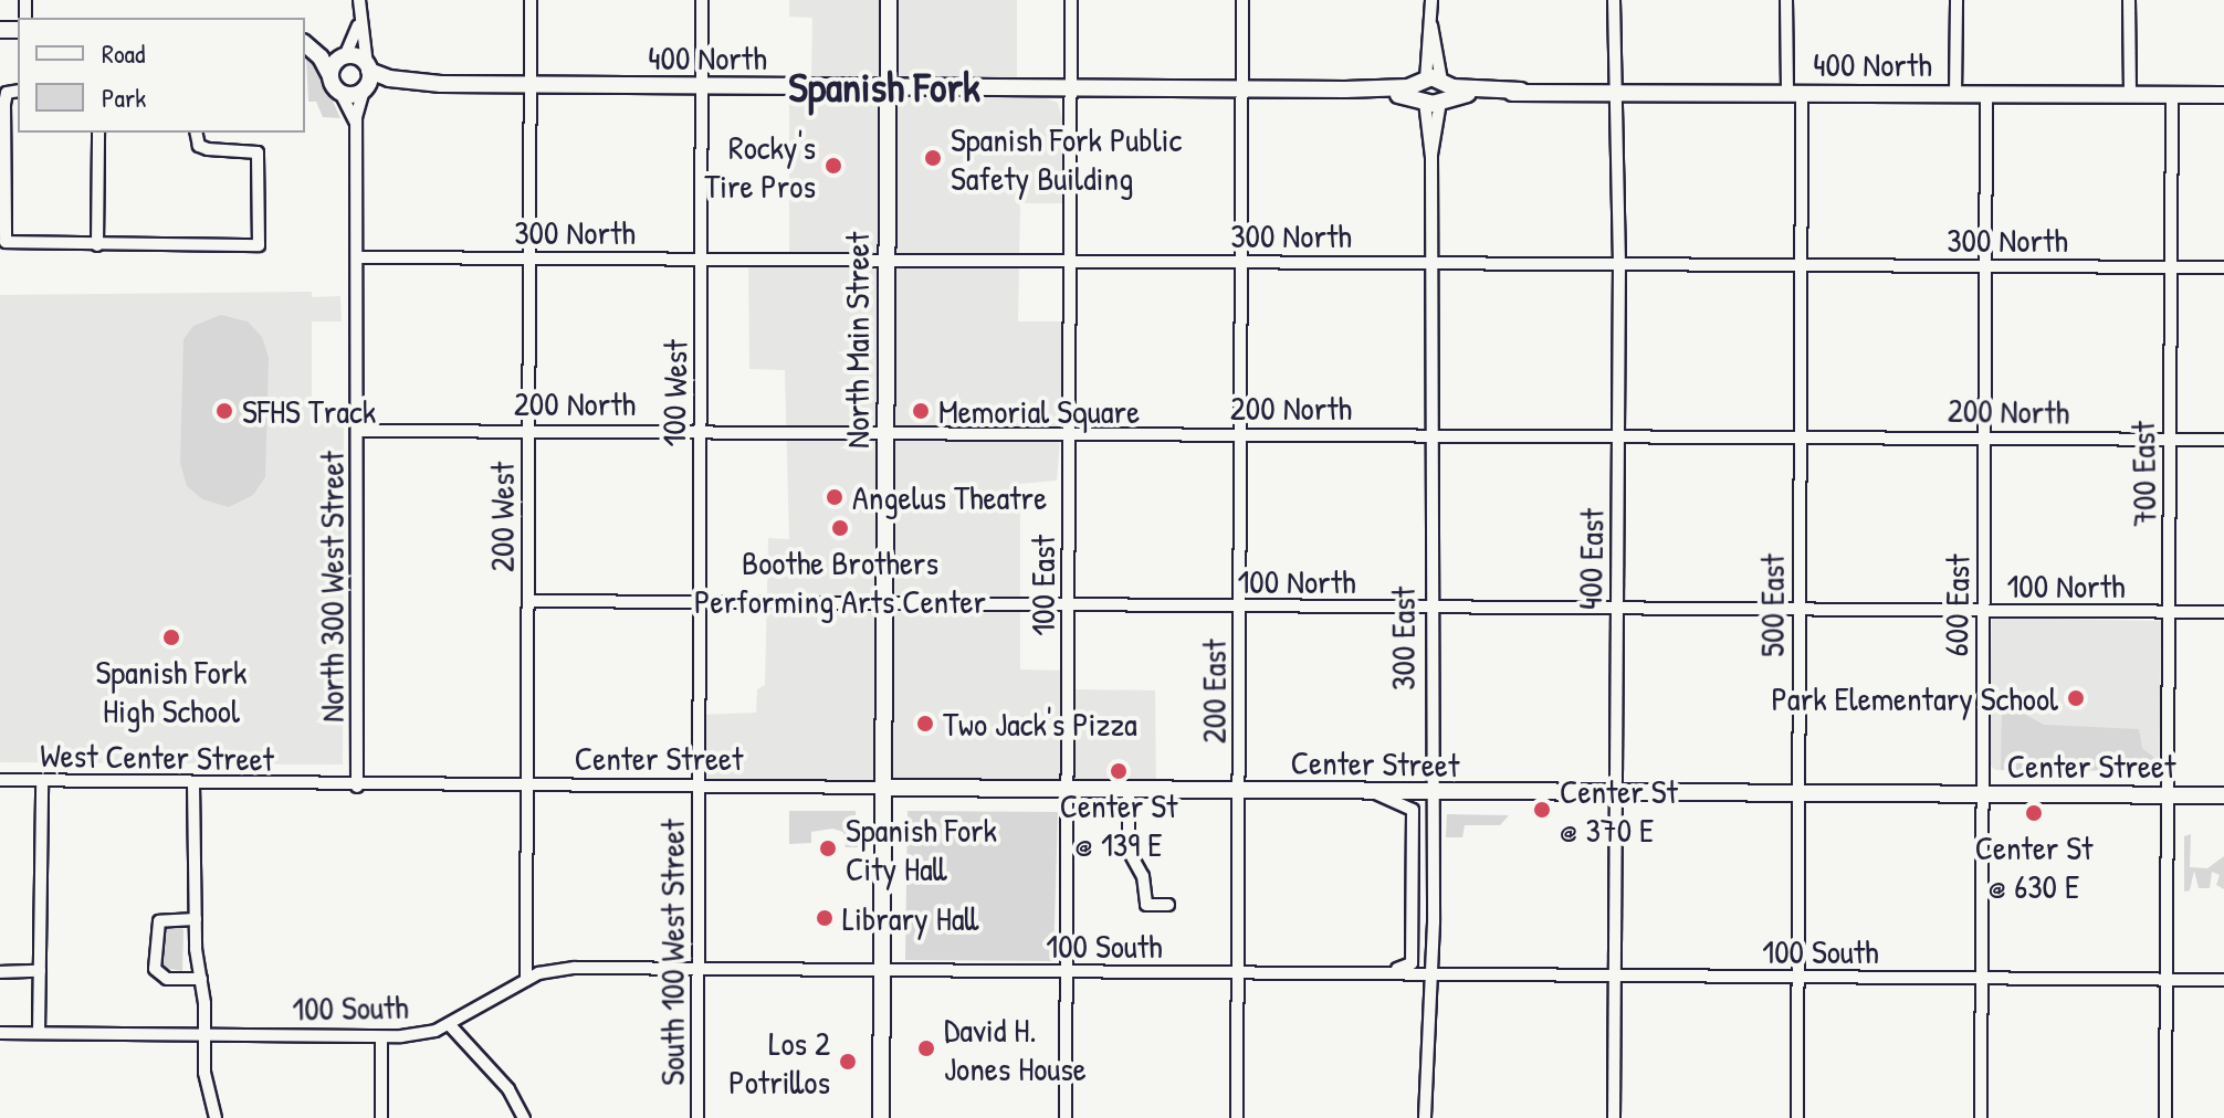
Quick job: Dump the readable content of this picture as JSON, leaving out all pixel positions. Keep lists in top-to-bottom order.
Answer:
{
  "streets": {
    "main road": ["400 North", "North Main Street", "Center Street"],
    "street": [
      "300 North",
      "100 West",
      "200 North",
      "700 East",
      "200 West",
      "400 East",
      "100 North",
      "100 East",
      "North 300 West Street",
      "500 East",
      "600 East",
      "300 East",
      "200 East",
      "West Center Street",
      "100 South",
      "South 100 West Street"
    ]
  },
  "crossings": [
    ["400 North", "North Main Street"],
    ["400 North", "100 West"],
    ["400 North", "700 East"],
    ["400 North", "200 West"],
    ["400 North", "400 East"],
    ["400 North", "100 East"],
    ["400 North", "500 East"],
    ["400 North", "600 East"],
    ["400 North", "300 East"],
    ["400 North", "200 East"],
    ["300 North", "North Main Street"],
    ["300 North", "100 West"],
    ["300 North", "700 East"],
    ["300 North", "200 West"],
    ["300 North", "400 East"],
    ["300 North", "100 East"],
    ["300 North", "North 300 West Street"],
    ["300 North", "500 East"],
    ["300 North", "600 East"],
    ["300 North", "300 East"],
    ["300 North", "200 East"],
    ["North Main Street", "200 North"],
    ["North Main Street", "100 North"],
    ["North Main Street", "Center Street"],
    ["North Main Street", "100 South"],
    ["100 West", "200 North"],
    ["100 West", "100 North"],
    ["100 West", "Center Street"],
    ["100 West", "South 100 West Street"],
    ["200 North", "700 East"],
    ["200 North", "200 West"],
    ["200 North", "400 East"],
    ["200 North", "100 East"],
    ["200 North", "North 300 West Street"],
    ["200 North", "500 East"],
    ["200 North", "600 East"],
    ["200 North", "300 East"],
    ["200 North", "200 East"],
    ["700 East", "100 North"],
    ["700 East", "Center Street"],
    ["700 East", "100 South"],
    ["200 West", "100 North"],
    ["200 West", "West Center Street"],
    ["200 West", "Center Street"],
    ["200 West", "100 South"],
    ["400 East", "100 North"],
    ["400 East", "Center Street"],
    ["400 East", "100 South"],
    ["100 North", "100 East"],
    ["100 North", "500 East"],
    ["100 North", "600 East"],
    ["100 North", "300 East"],
    ["100 North", "200 East"],
    ["100 East", "Center Street"],
    ["100 East", "100 South"],
    ["North 300 West Street", "West Center Street"],
    ["500 East", "Center Street"],
    ["500 East", "100 South"],
    ["600 East", "Center Street"],
    ["600 East", "100 South"],
    ["300 East", "Center Street"],
    ["300 East", "100 South"],
    ["200 East", "Center Street"],
    ["200 East", "100 South"],
    ["West Center Street", "Center Street"],
    ["Center Street", "South 100 West Street"],
    ["100 South", "South 100 West Street"]
  ],
  "districts": ["Spanish Fork"],
  "places": [
    "Spanish Fork Public Safety Building",
    "Rocky's Tire Pros",
    "SFHS Track",
    "Memorial Square",
    "Angelus Theatre",
    "Boothe Brothers Performing Arts Center",
    "Spanish Fork High School",
    "Park Elementary School",
    "Two Jack's Pizza",
    "Center St @ 139 E",
    "Center St @ 370 E",
    "Center St @ 630 E",
    "Spanish Fork City Hall",
    "Library Hall",
    "David H. Jones House",
    "Los 2 Potrillos"
  ],
  "legend": ["Road", "Park"]
}
